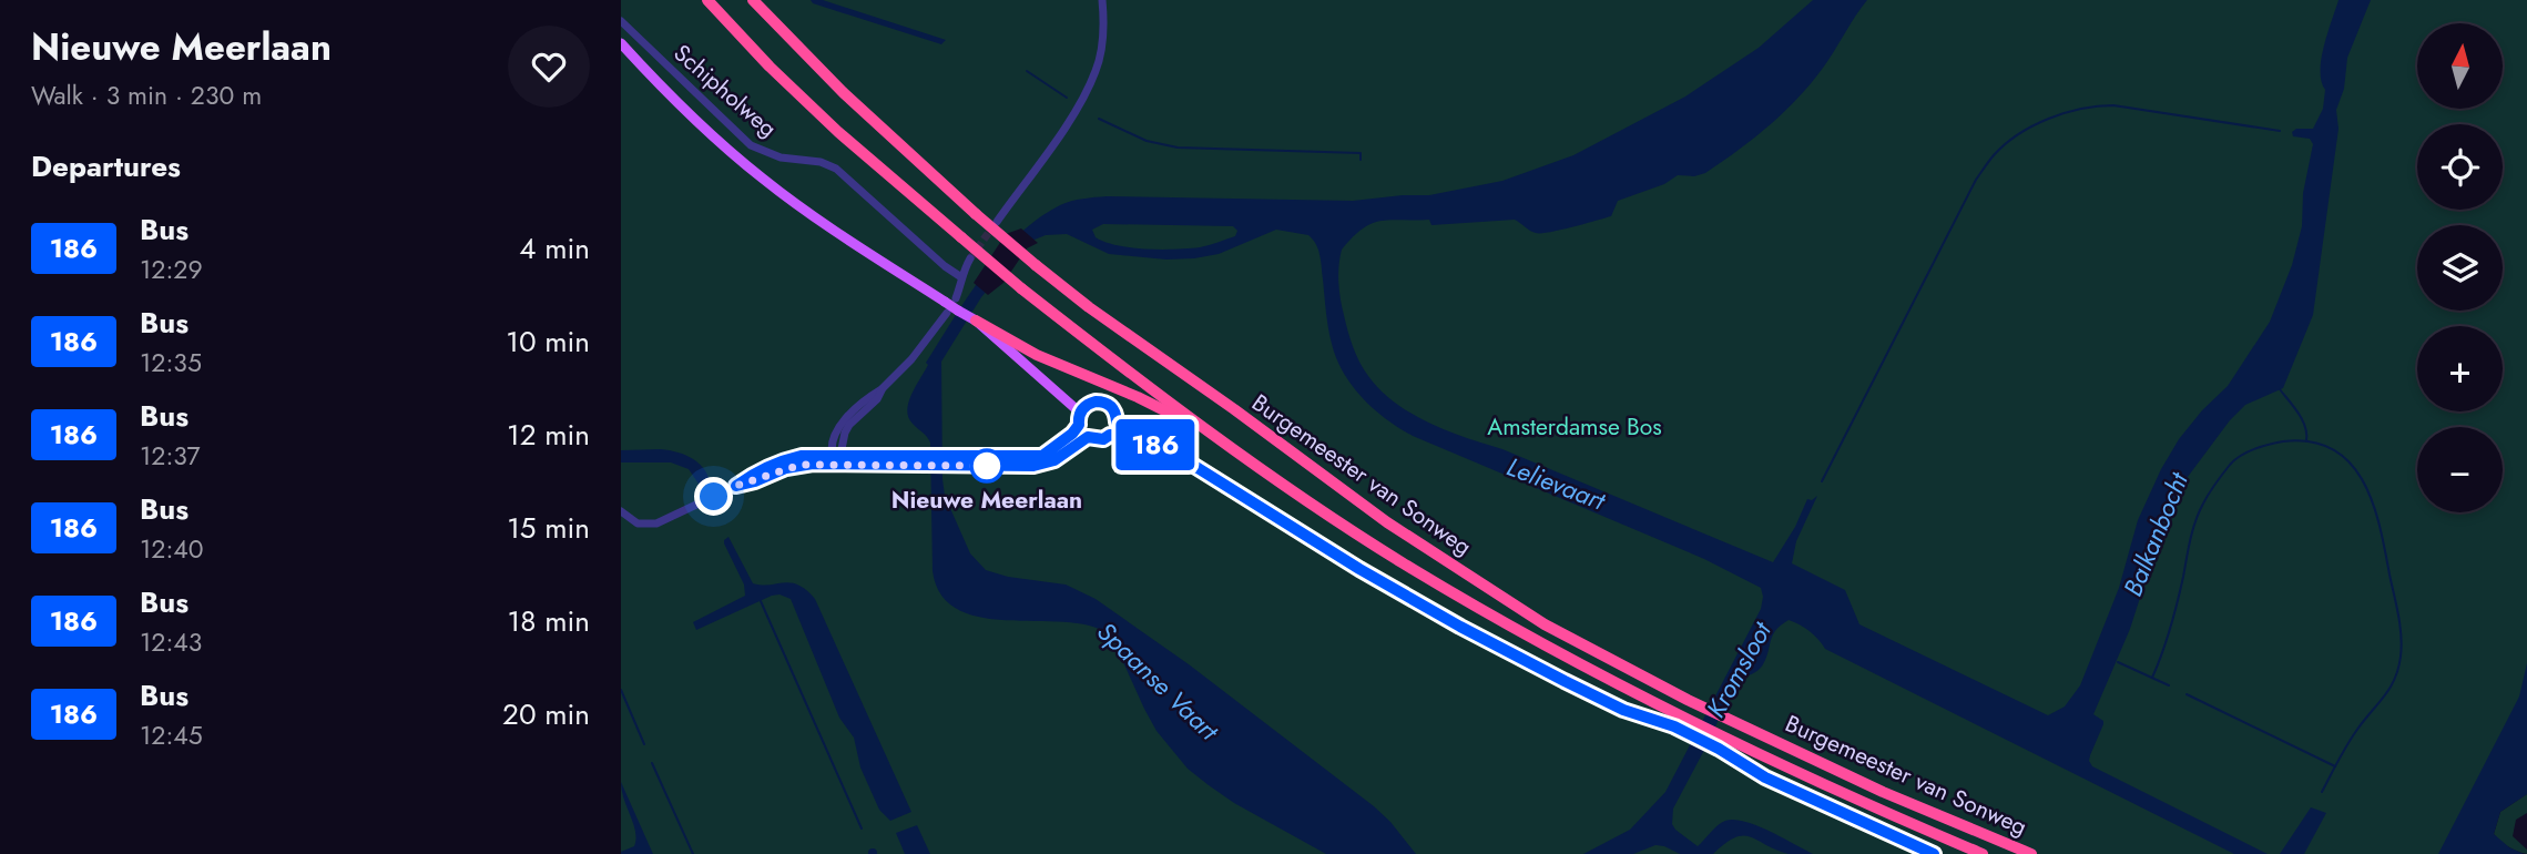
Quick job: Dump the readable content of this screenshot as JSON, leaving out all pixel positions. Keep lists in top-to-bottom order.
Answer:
{
  "streets": {
    "highway": ["Burgemeester van Sonweg"],
    "street": ["Schipholweg"]
  },
  "water": [
    "Lelievaart",
    "Balkanbocht",
    "Kromsloot",
    "Spaanse Vaart"
  ],
  "parks": ["Amsterdamse Bos"],
  "places": ["Nieuwe Meerlaan"],
  "lines": ["bus line 186"],
  "north": "top",
  "page": {
    "heading": [
      ["Nieuwe Meerlaan", "Walk · 3 min · 230 m"],
      "Departures"
    ],
    "on_map": "186",
    "map_buttons": ["+", "−"],
    "list": [
      {
        "mark": "186",
        "name": "Bus",
        "note": "12:29",
        "value": "4 min"
      },
      {
        "mark": "186",
        "name": "Bus",
        "note": "12:35",
        "value": "10 min"
      },
      {
        "mark": "186",
        "name": "Bus",
        "note": "12:37",
        "value": "12 min"
      },
      {
        "mark": "186",
        "name": "Bus",
        "note": "12:40",
        "value": "15 min"
      },
      {
        "mark": "186",
        "name": "Bus",
        "note": "12:43",
        "value": "18 min"
      },
      {
        "mark": "186",
        "name": "Bus",
        "note": "12:45",
        "value": "20 min"
      }
    ]
  }
}
